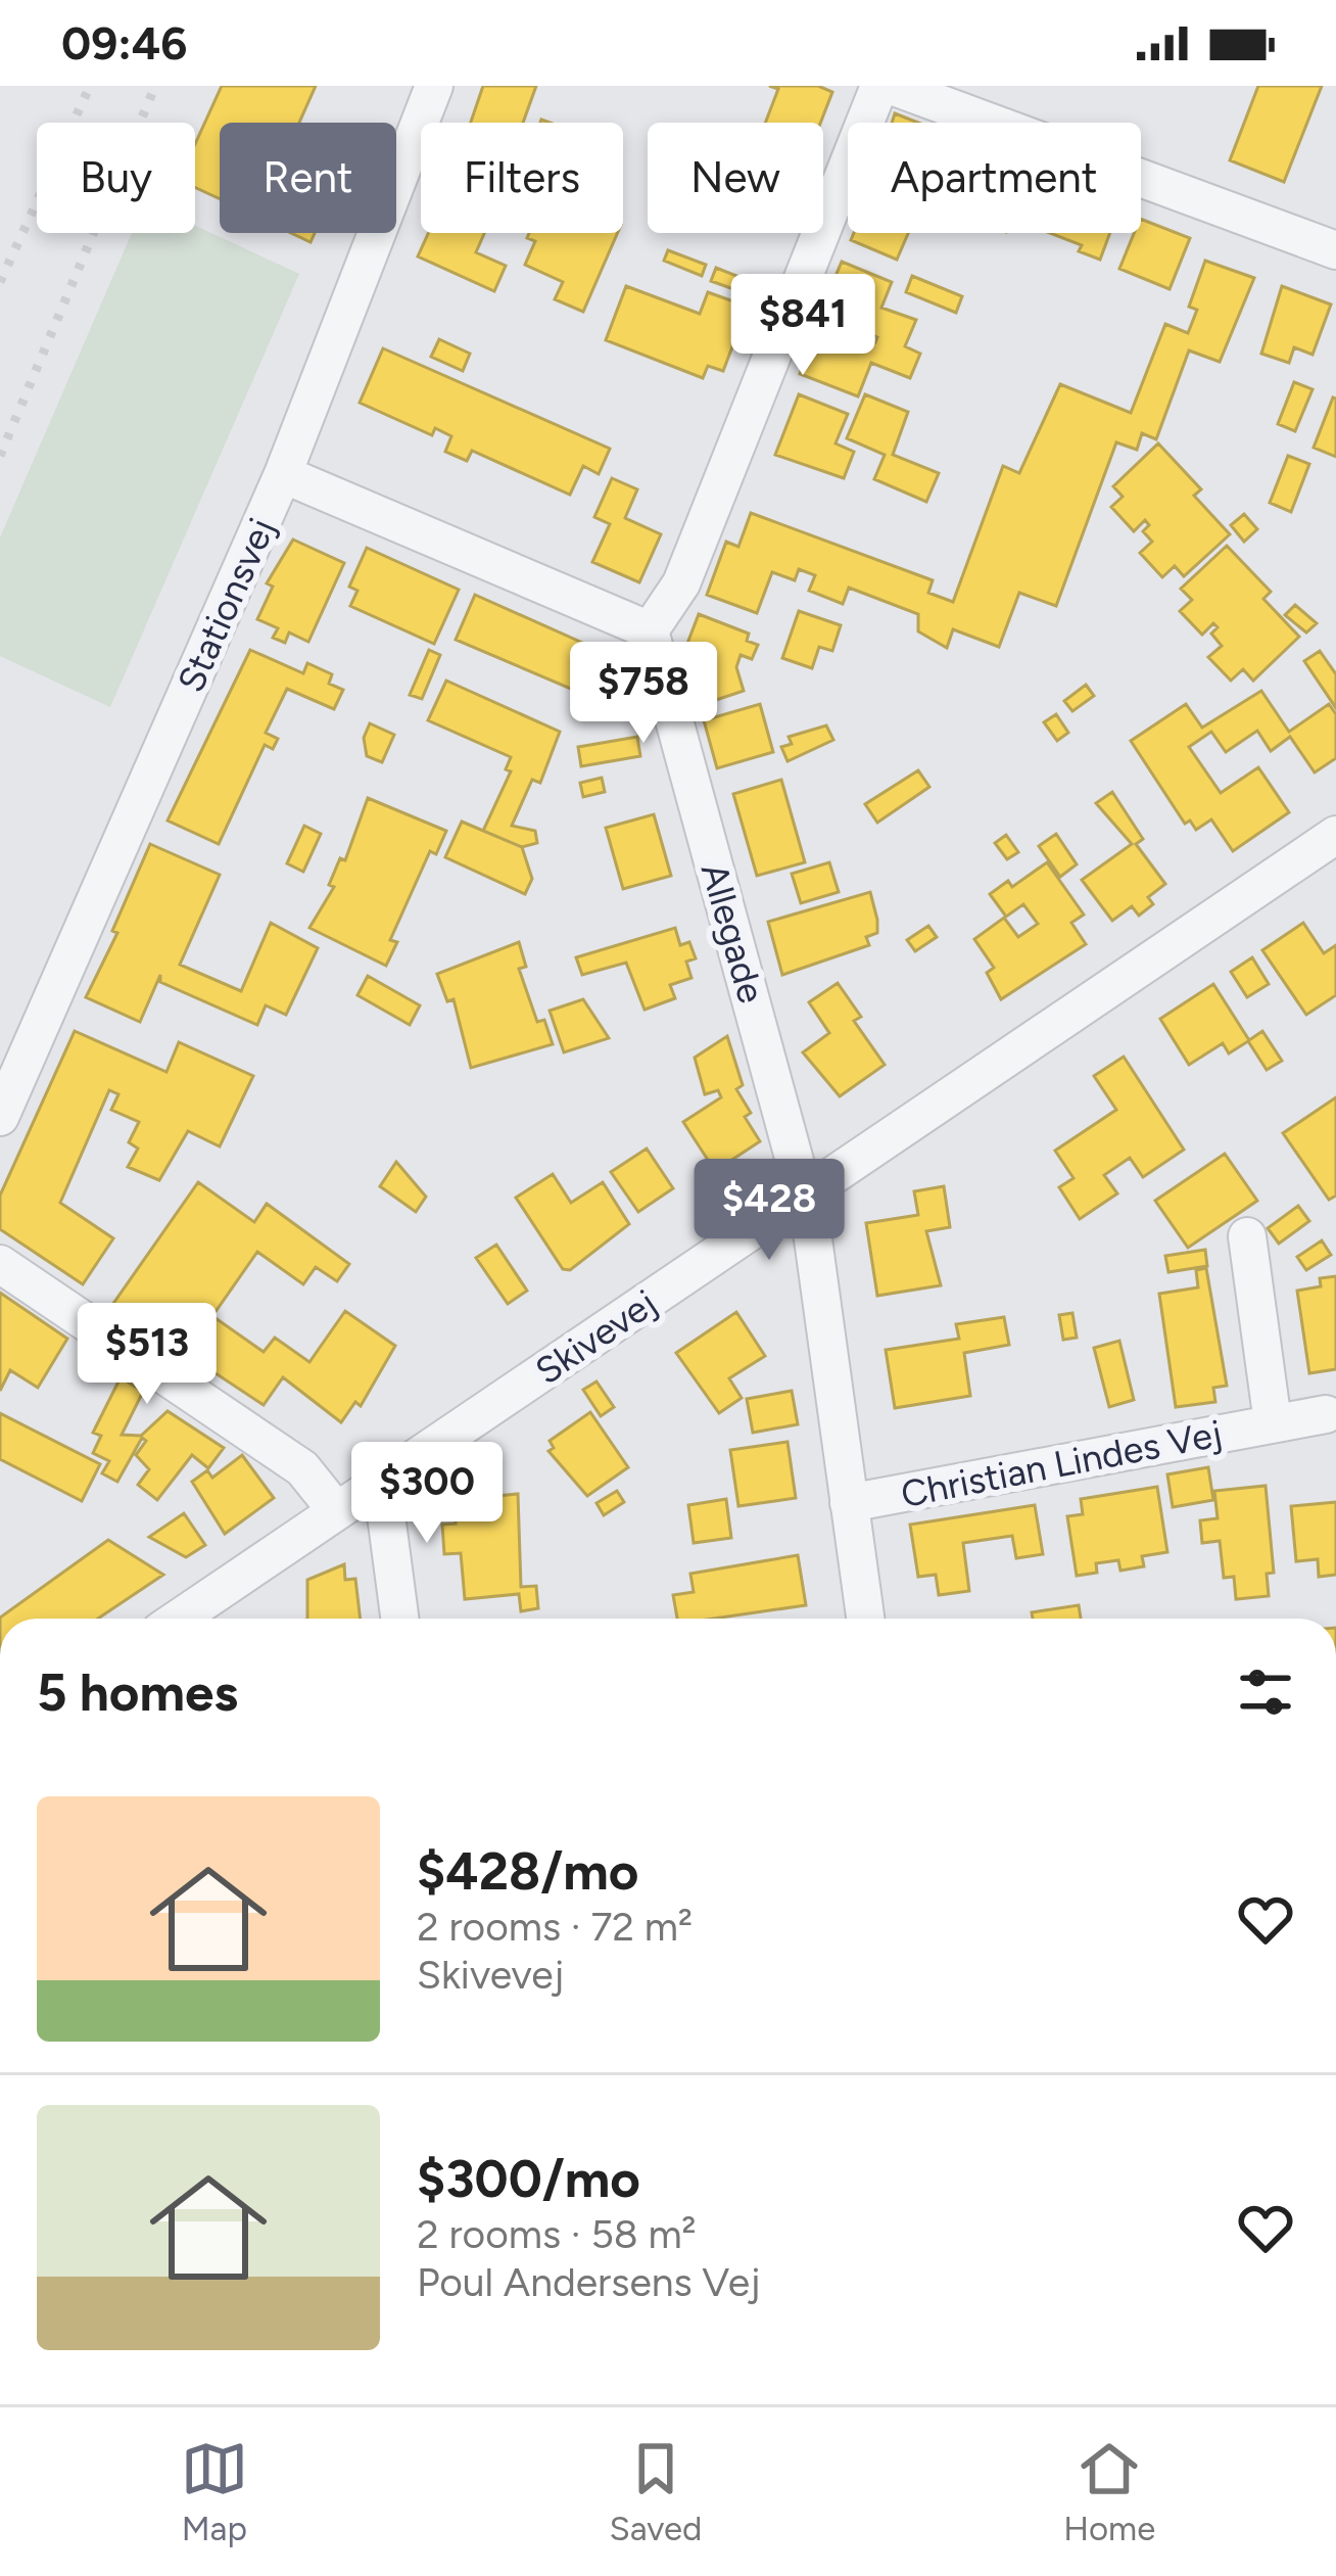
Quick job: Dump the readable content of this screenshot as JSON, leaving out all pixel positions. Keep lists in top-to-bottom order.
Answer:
{
  "streets": {
    "street": [
      "Stationsvej",
      "Allegade",
      "Skivevej",
      "Christian Lindes Vej"
    ]
  },
  "crossings": [
    ["Allegade", "Skivevej"],
    ["Allegade", "Christian Lindes Vej"]
  ],
  "page": {
    "status": "09:46",
    "chip": [
      "Buy",
      "Rent",
      "Filters",
      "New",
      "Apartment"
    ],
    "price": [
      "$841",
      "$758",
      "$428",
      "$513",
      "$300"
    ],
    "heading": "5 homes",
    "list": [
      {
        "name": "$428/mo",
        "note": "2 rooms · 72 m² · Skivevej"
      },
      {
        "name": "$300/mo",
        "note": "2 rooms · 58 m² · Poul Andersens Vej"
      }
    ],
    "tabs": ["Map", "Saved", "Home"]
  }
}
